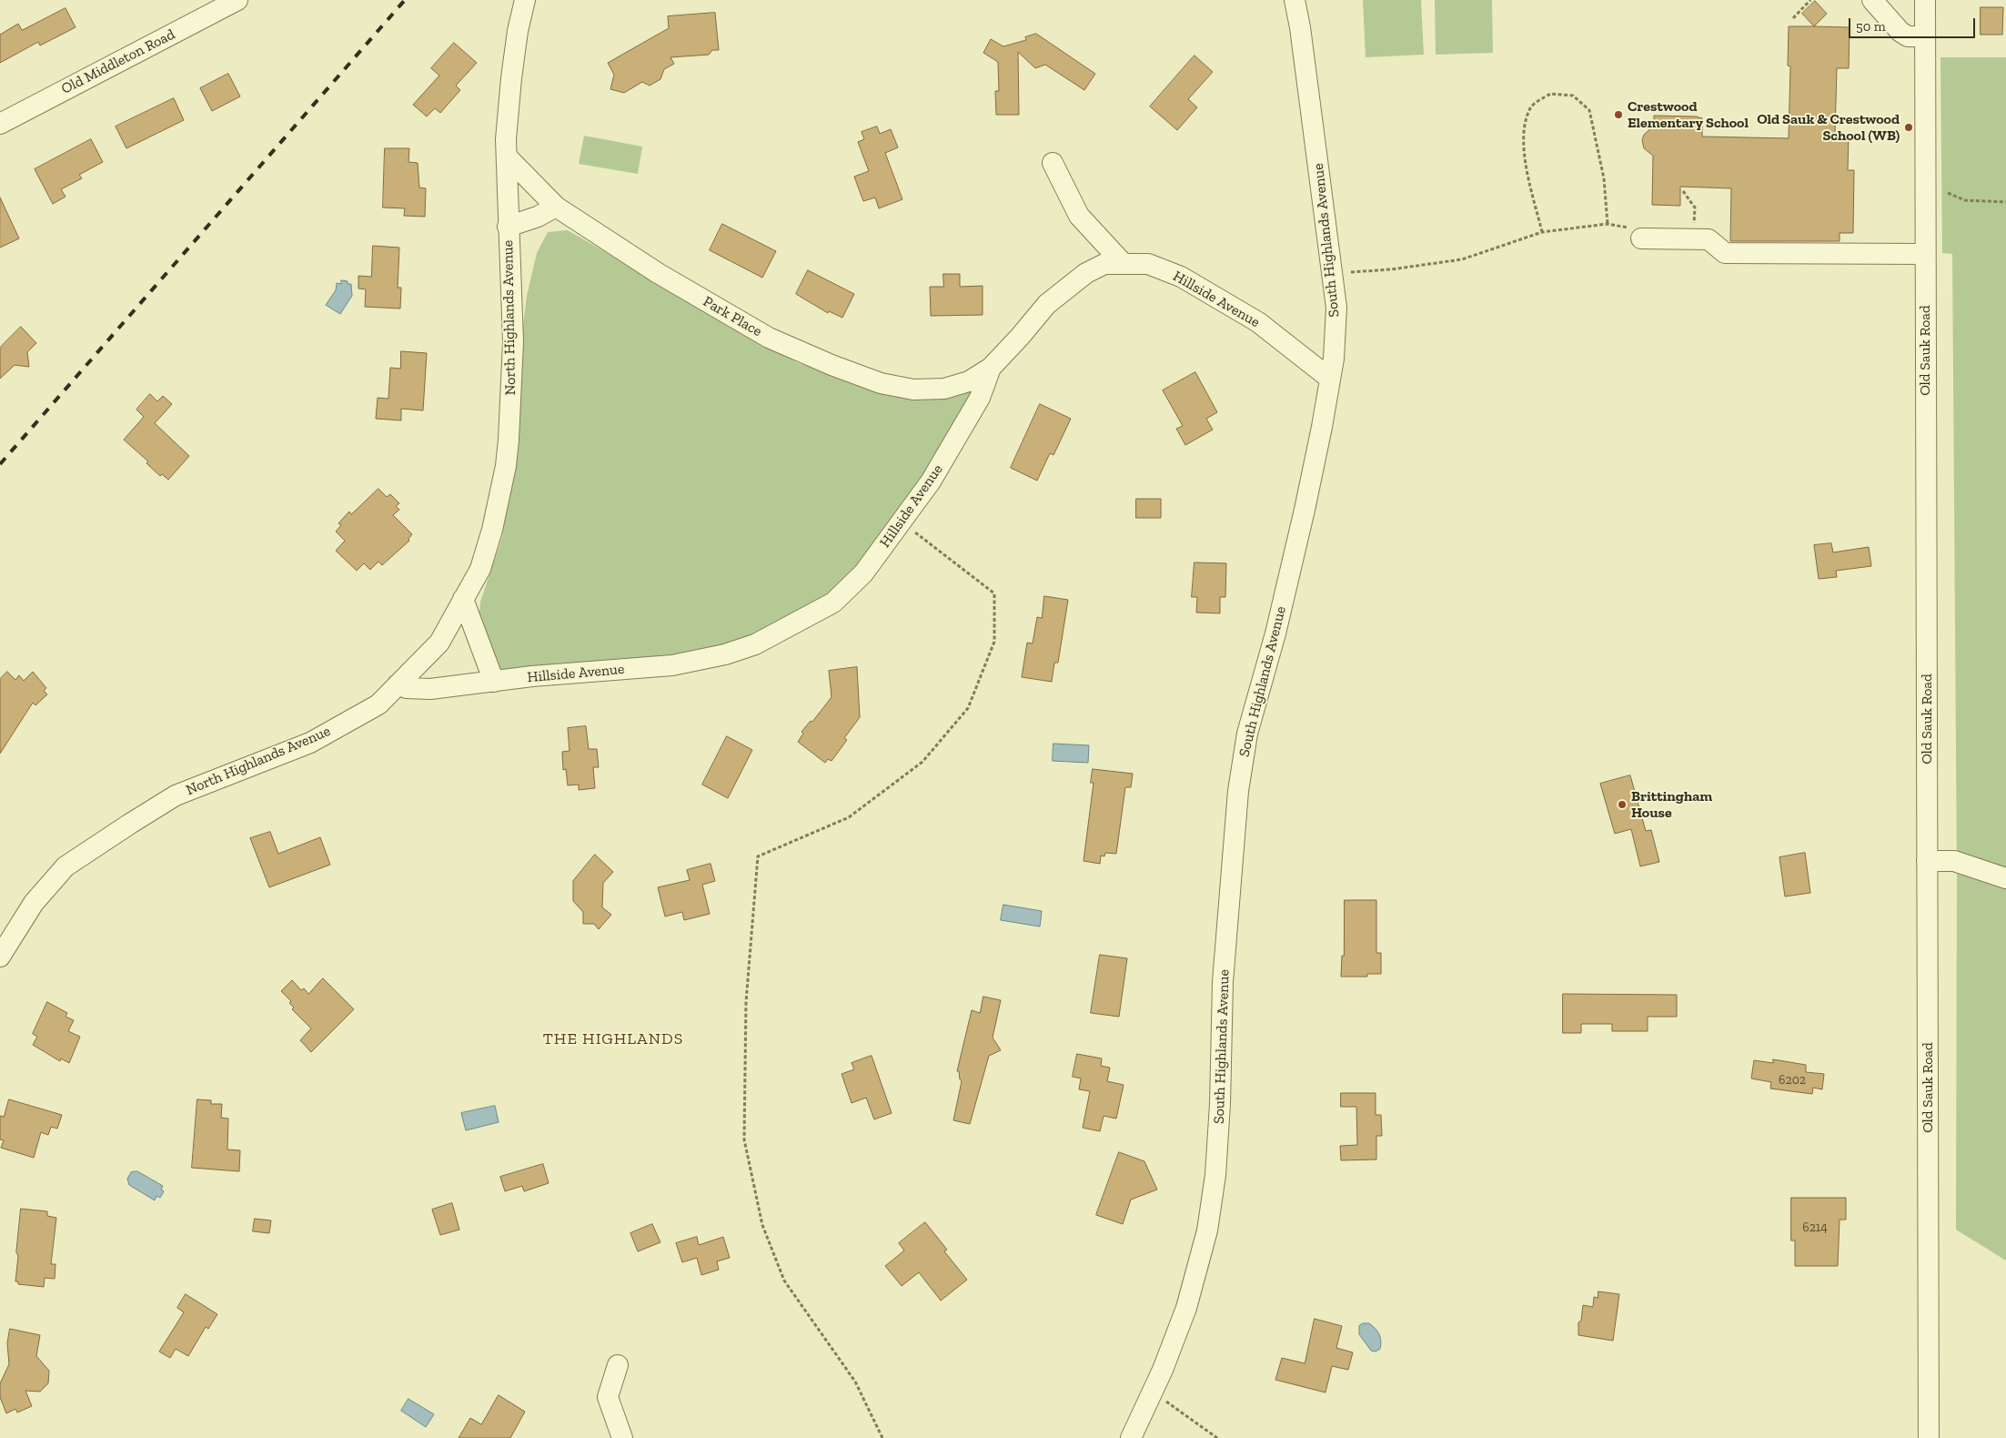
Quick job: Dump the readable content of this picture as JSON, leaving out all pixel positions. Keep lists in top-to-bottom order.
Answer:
{
  "streets": {
    "street": [
      "Old Middleton Road",
      "South Highlands Avenue",
      "Hillside Avenue",
      "Park Place",
      "North Highlands Avenue",
      "Old Sauk Road"
    ]
  },
  "crossings": [
    ["South Highlands Avenue", "Hillside Avenue"],
    ["Hillside Avenue", "Park Place"],
    ["Hillside Avenue", "North Highlands Avenue"],
    ["Park Place", "North Highlands Avenue"]
  ],
  "districts": ["THE HIGHLANDS"],
  "places": ["Crestwood Elementary School", "Old Sauk & Crestwood School (WB)", "Brittingham House"],
  "house_numbers": ["6202", "6214"],
  "scale_bar": "50 m"
}
